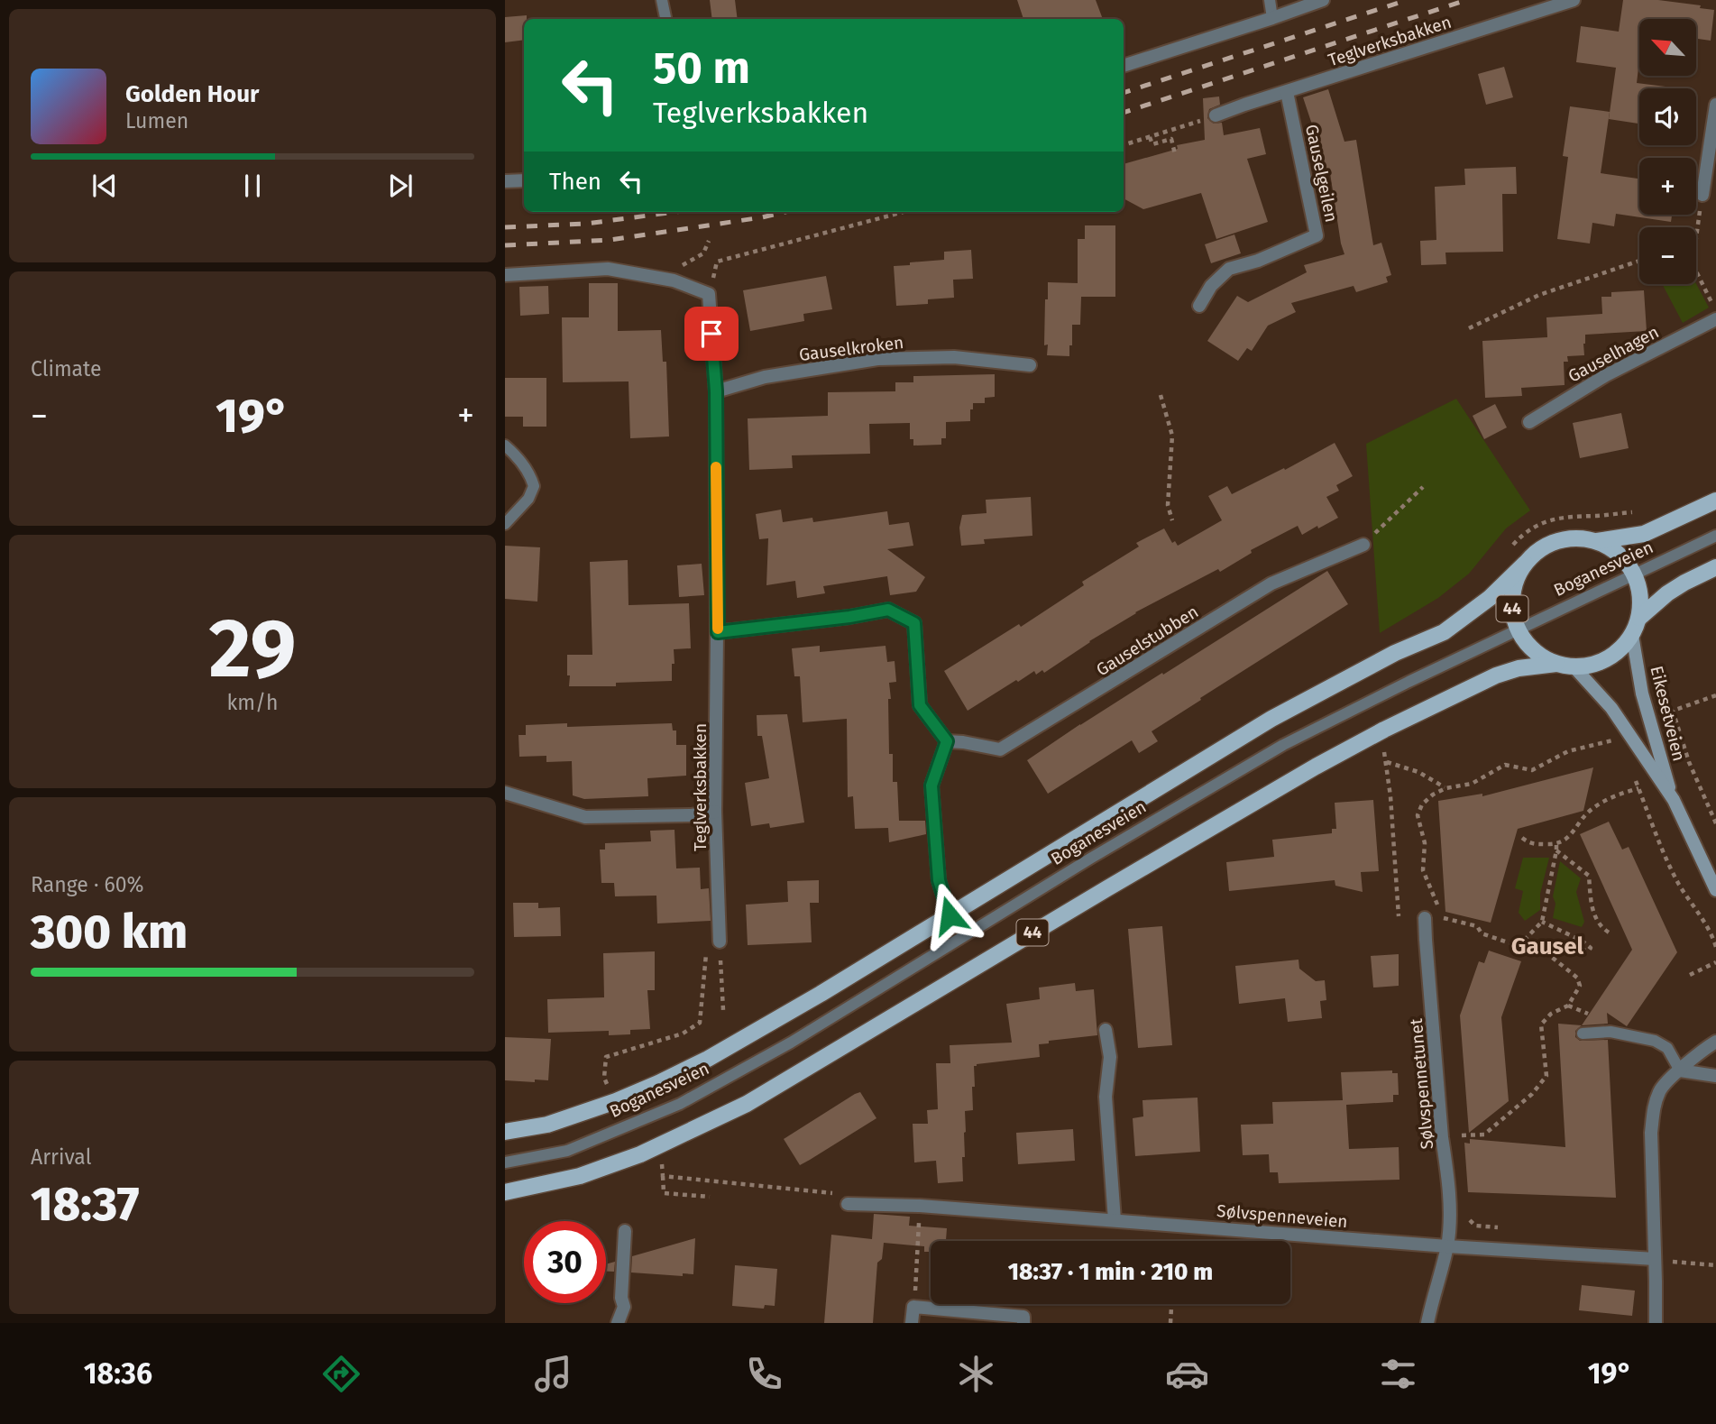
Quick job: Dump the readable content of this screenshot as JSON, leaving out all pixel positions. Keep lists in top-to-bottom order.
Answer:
{
  "streets": {
    "main road": ["Boganesveien", "44", "Eikesetveien"],
    "street": [
      "Teglverksbakken",
      "Gauselgeilen",
      "Gauselkroken",
      "Gauselhagen",
      "Gauselstubben",
      "Sølvspennetunet",
      "Sølvspenneveien"
    ]
  },
  "crossings": [
    ["Teglverksbakken", "Gauselgeilen"],
    ["Teglverksbakken", "Gauselkroken"],
    ["Boganesveien", "44"],
    ["44", "Eikesetveien"],
    ["Sølvspennetunet", "Sølvspenneveien"]
  ],
  "districts": ["Gausel"],
  "north": "top left",
  "page": {
    "map_buttons": ["+", "−"],
    "turn": ["50 m", "Teglverksbakken"],
    "song": ["Golden Hour", "Lumen"],
    "then": "Then",
    "tile": [
      "Climate",
      ["29", "km/h"],
      ["Range · 60%", "300 km"],
      ["Arrival", "18:37"]
    ],
    "heat": ["−", "19°", "+"],
    "limit": "30",
    "trip": "18:37 · 1 min · 210 m",
    "tabs": ["18:36", "19°"]
  }
}
